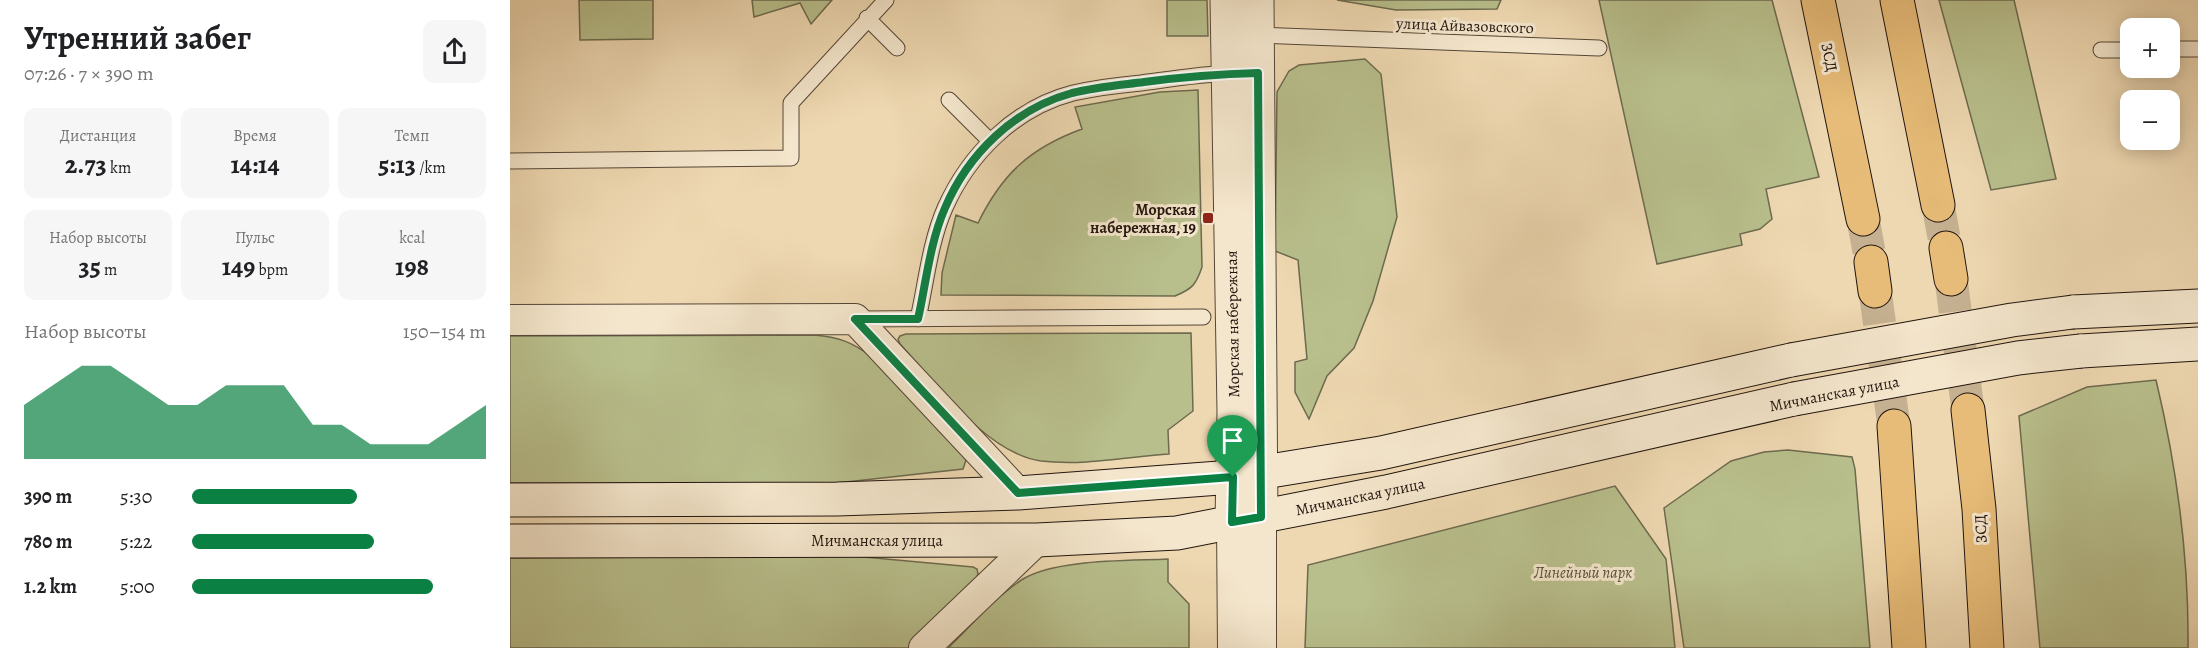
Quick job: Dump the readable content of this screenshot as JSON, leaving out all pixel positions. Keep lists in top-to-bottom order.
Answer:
{
  "streets": {
    "highway": ["ЗСД"],
    "main road": ["Морская набережная", "Мичманская улица"],
    "lane": ["улица Айвазовского"]
  },
  "crossings": [
    ["улица Айвазовского", "Морская набережная"],
    ["Морская набережная", "Мичманская улица"]
  ],
  "parks": ["Линейный парк"],
  "places": {
    "transit": ["Морская набережная, 19"]
  },
  "page": {
    "heading": ["Утренний забег", "07:26 · 7 × 390 m"],
    "map_buttons": ["+", "−"],
    "stats": [
      ["Дистанция", "2.73 km"],
      ["Время", "14:14"],
      ["Темп", "5:13 /km"],
      ["Набор высоты", "35 m"],
      ["Пульс", "149 bpm"],
      ["kcal", "198"]
    ],
    "chart": ["Набор высоты", "150–154 m"],
    "list": [
      {
        "name": "390 m",
        "note": "5:30"
      },
      {
        "name": "780 m",
        "note": "5:22"
      },
      {
        "name": "1.2 km",
        "note": "5:00"
      }
    ]
  }
}
